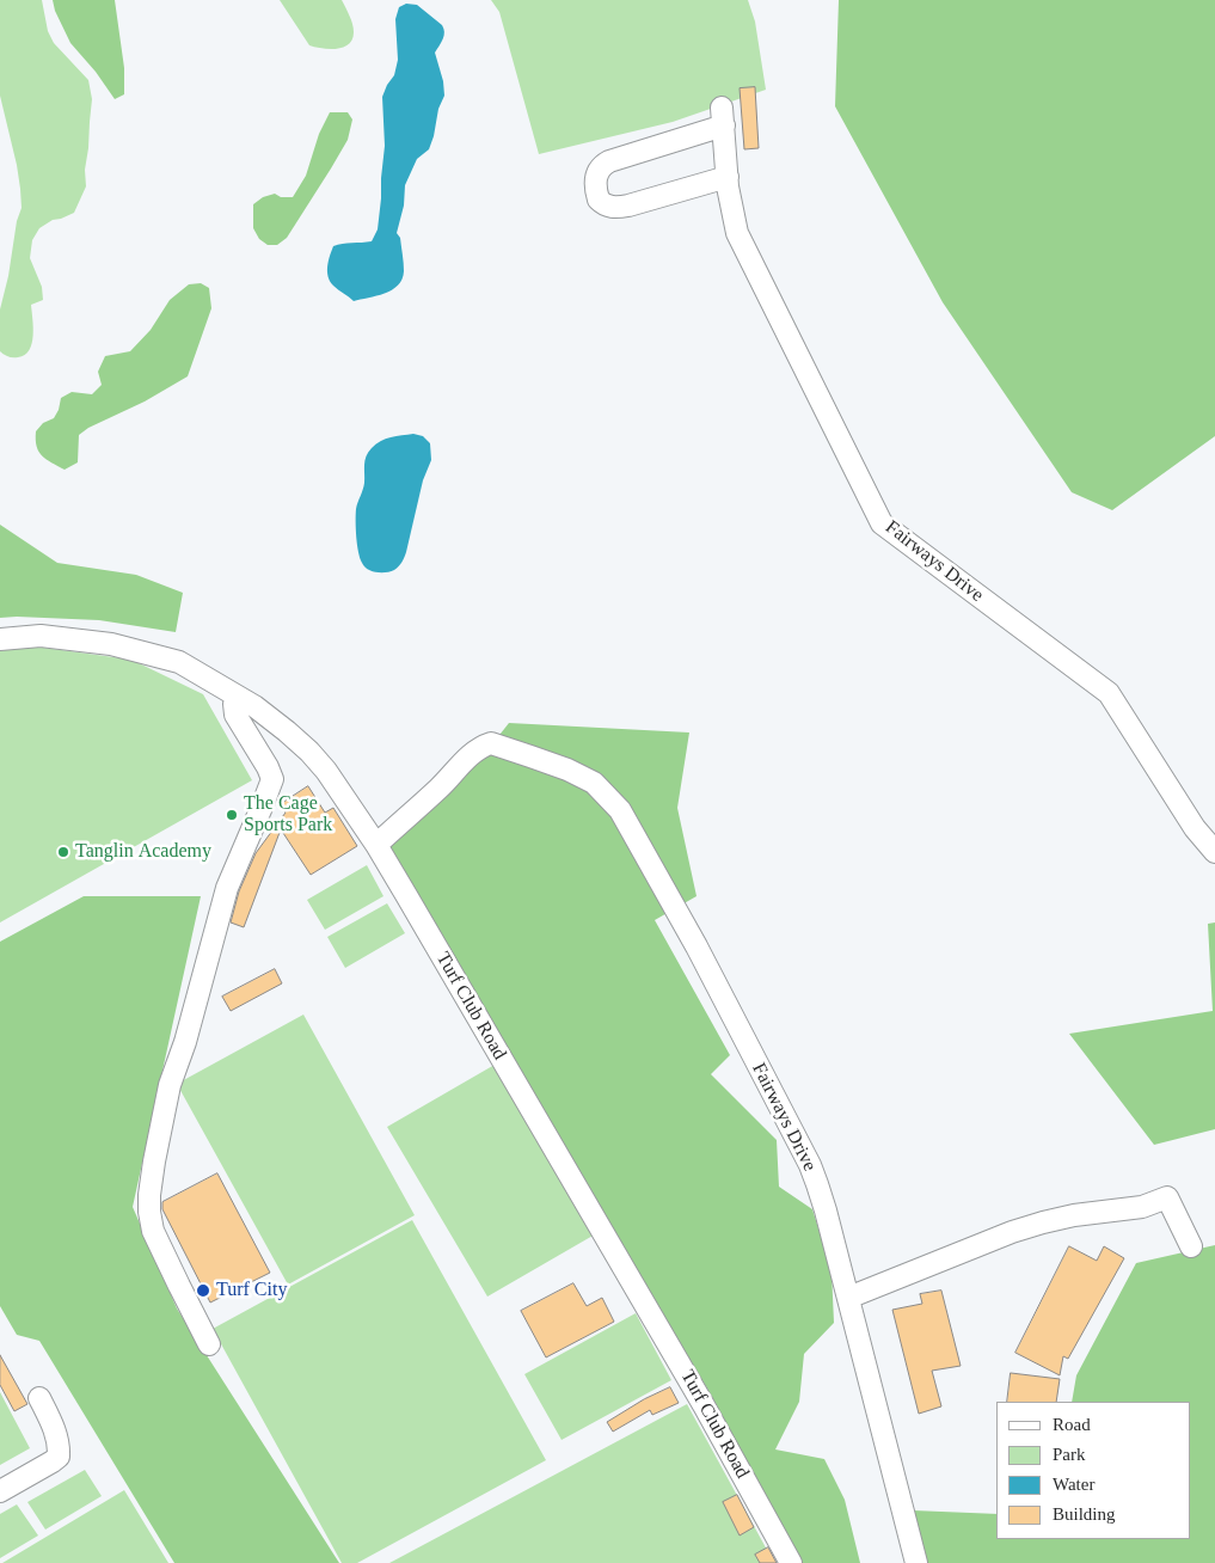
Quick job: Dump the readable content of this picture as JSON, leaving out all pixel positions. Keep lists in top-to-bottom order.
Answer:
{
  "streets": {
    "street": ["Fairways Drive", "Turf Club Road"]
  },
  "crossings": [
    ["Fairways Drive", "Turf Club Road"]
  ],
  "places": ["The Cage Sports Park", "Tanglin Academy", "Turf City"],
  "legend": [
    "Road",
    "Park",
    "Water",
    "Building"
  ]
}
